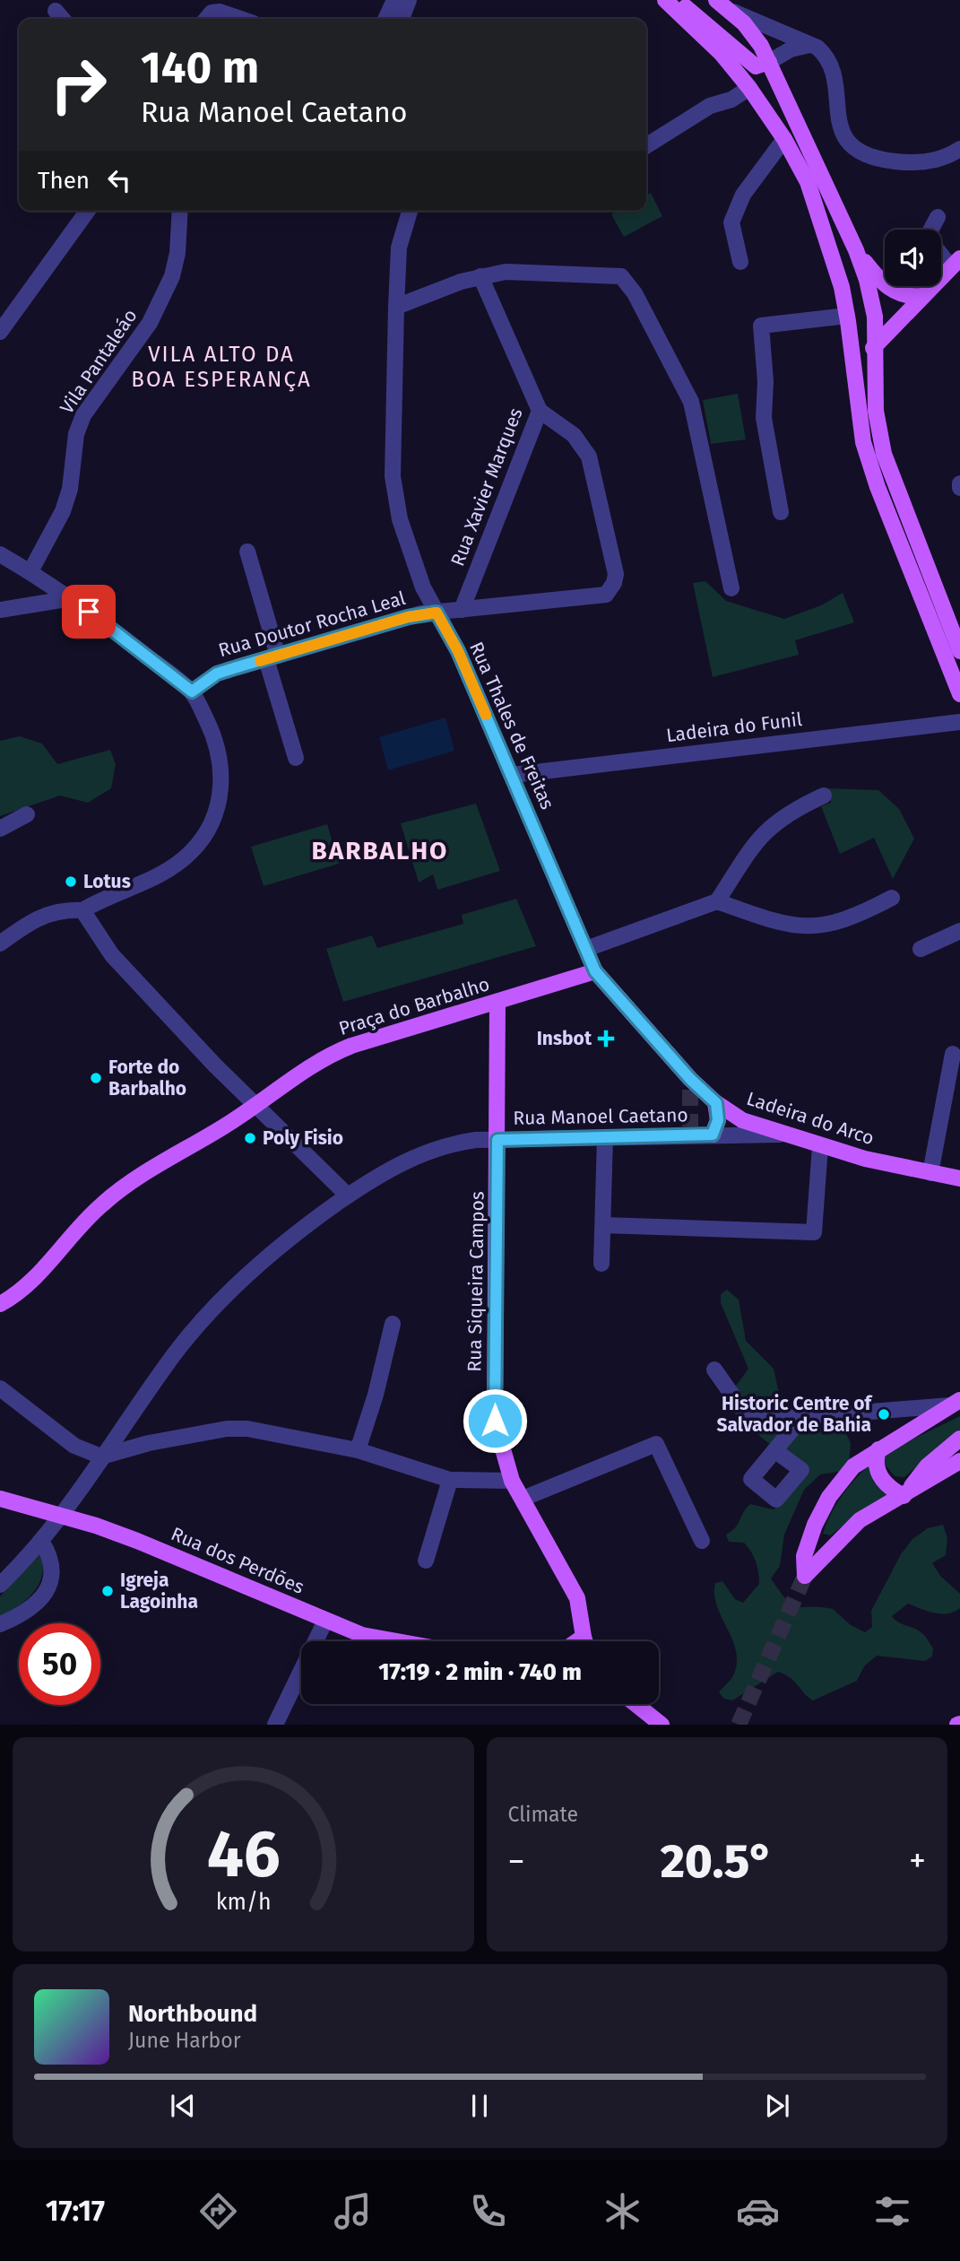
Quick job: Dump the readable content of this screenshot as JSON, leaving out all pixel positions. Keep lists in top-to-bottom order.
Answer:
{
  "streets": {
    "main road": [
      "Praça do Barbalho",
      "Ladeira do Arco",
      "Rua Siqueira Campos",
      "Rua dos Perdões"
    ],
    "street": [
      "Vila Pantaleáo",
      "Rua Xavier Marques",
      "Rua Doutor Rocha Leal",
      "Rua Thales de Freitas",
      "Ladeira do Funil",
      "Rua Manoel Caetano"
    ]
  },
  "crossings": [
    ["Rua Xavier Marques", "Rua Doutor Rocha Leal"],
    ["Rua Doutor Rocha Leal", "Rua Thales de Freitas"],
    ["Rua Thales de Freitas", "Ladeira do Funil"],
    ["Rua Thales de Freitas", "Praça do Barbalho"],
    ["Rua Thales de Freitas", "Ladeira do Arco"],
    ["Praça do Barbalho", "Ladeira do Arco"],
    ["Praça do Barbalho", "Rua Siqueira Campos"],
    ["Rua Manoel Caetano", "Ladeira do Arco"],
    ["Rua Manoel Caetano", "Rua Siqueira Campos"],
    ["Rua Manoel Caetano", "Rua dos Perdões"]
  ],
  "districts": ["VILA ALTO DA BOA ESPERANÇA", "BARBALHO"],
  "places": {
    "other": [
      "Lotus",
      "Forte do Barbalho",
      "Poly Fisio",
      "Historic Centre of Salvador de Bahia",
      "Igreja Lagoinha"
    ],
    "health": ["Insbot"]
  },
  "page": {
    "turn": ["140 m", "Rua Manoel Caetano"],
    "then": "Then",
    "limit": "50",
    "trip": "17:19 · 2 min · 740 m",
    "tile": "Climate",
    "heat": ["−", "20.5°", "+"],
    "song": ["Northbound", "June Harbor"],
    "tabs": "17:17",
    "gauge": ["46", "km/h"]
  }
}
